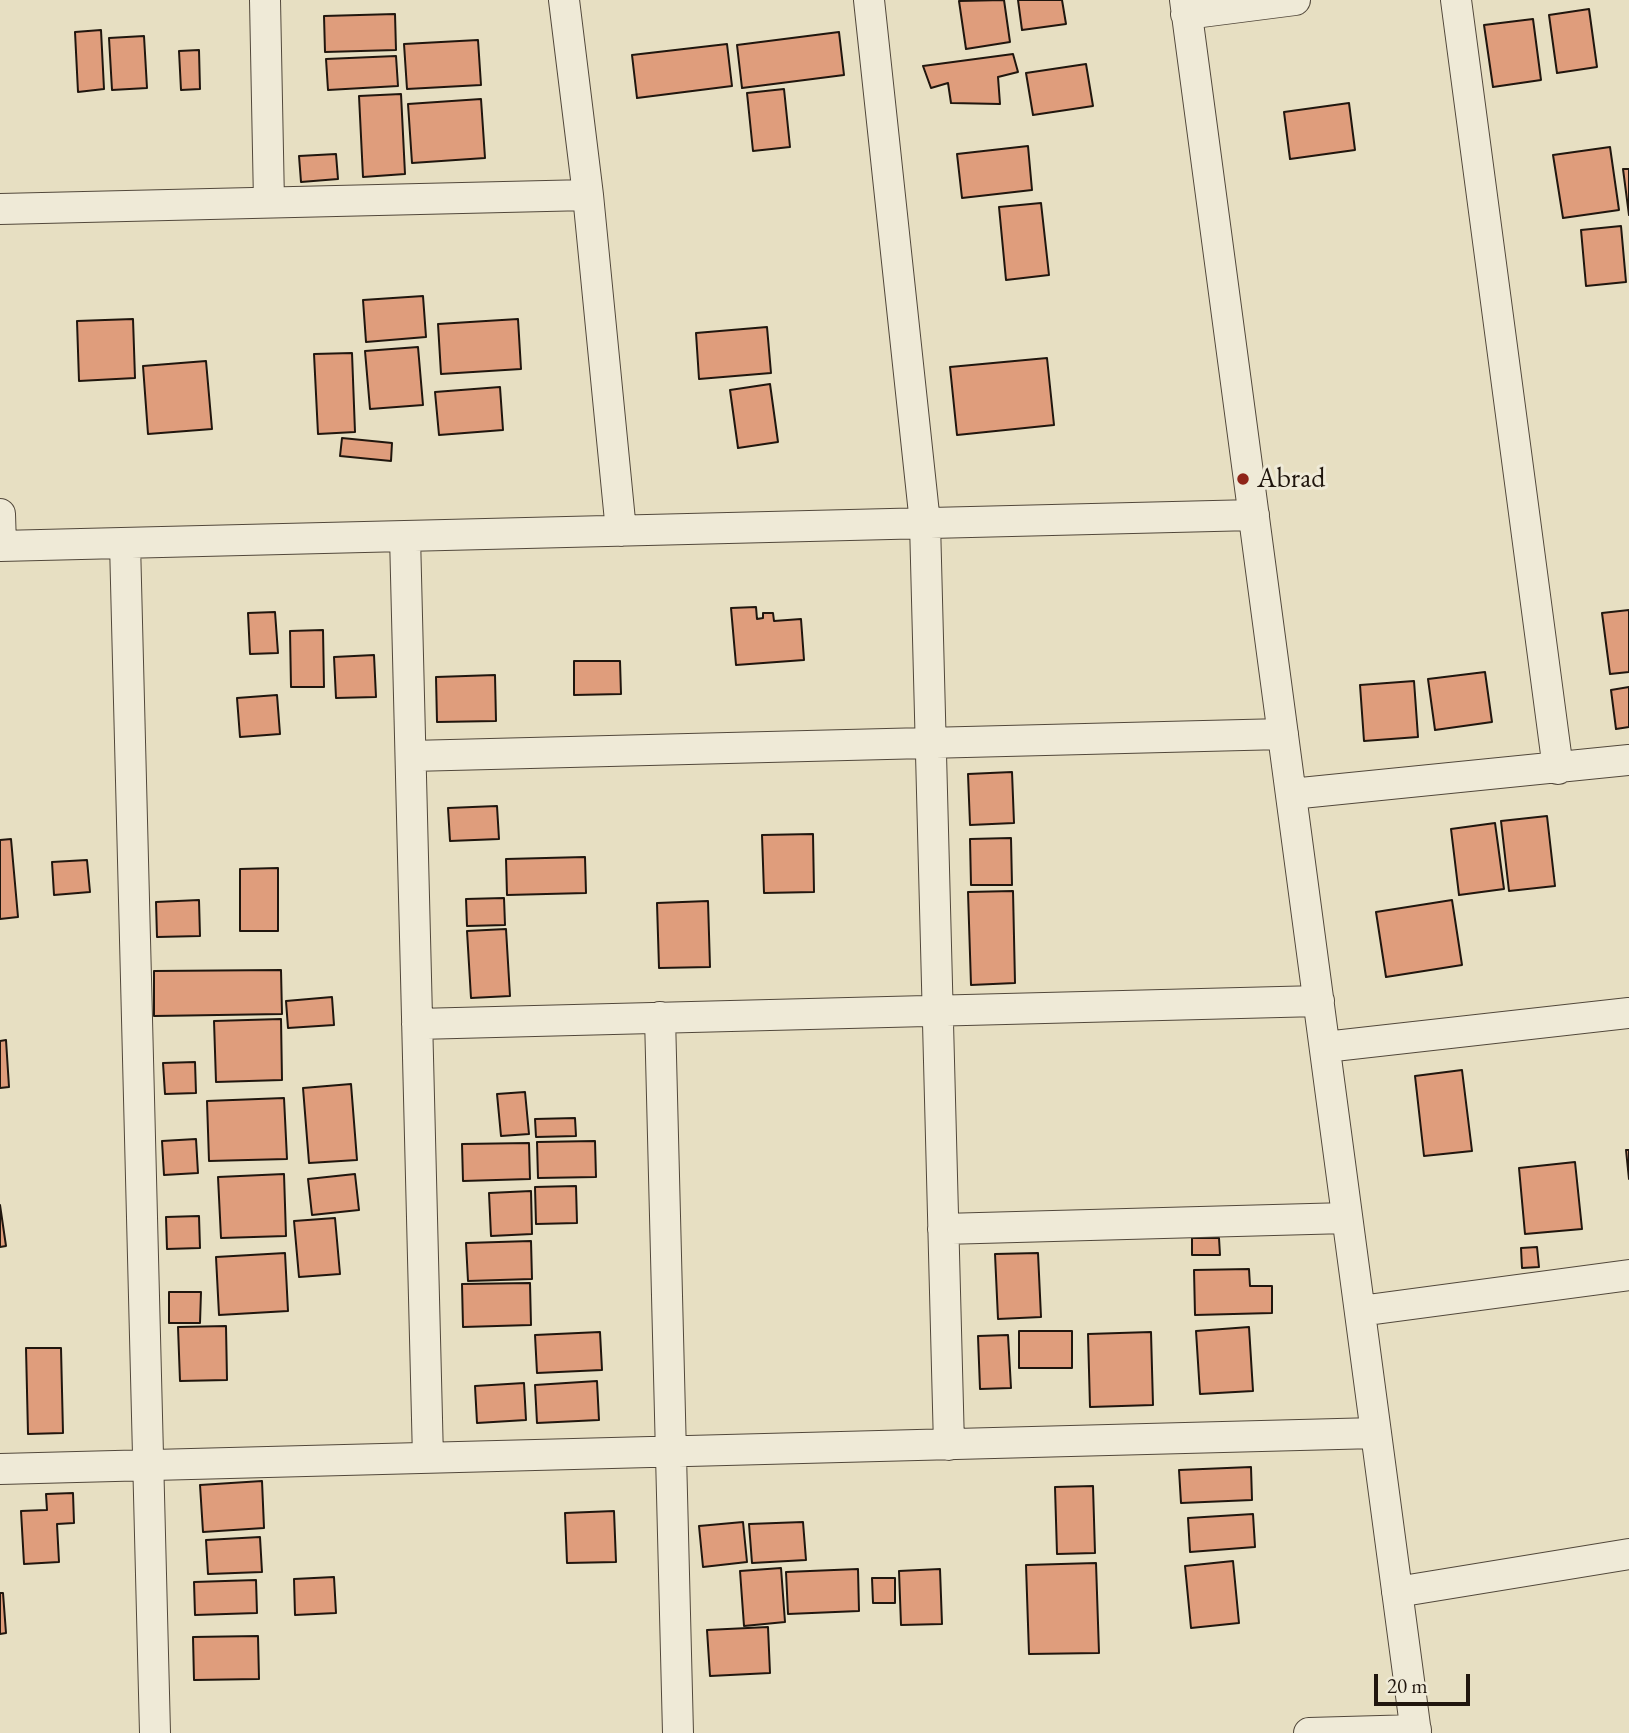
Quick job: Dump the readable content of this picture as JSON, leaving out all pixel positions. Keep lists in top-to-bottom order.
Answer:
{
  "places": ["Abrad"],
  "scale_bar": "20 m"
}
